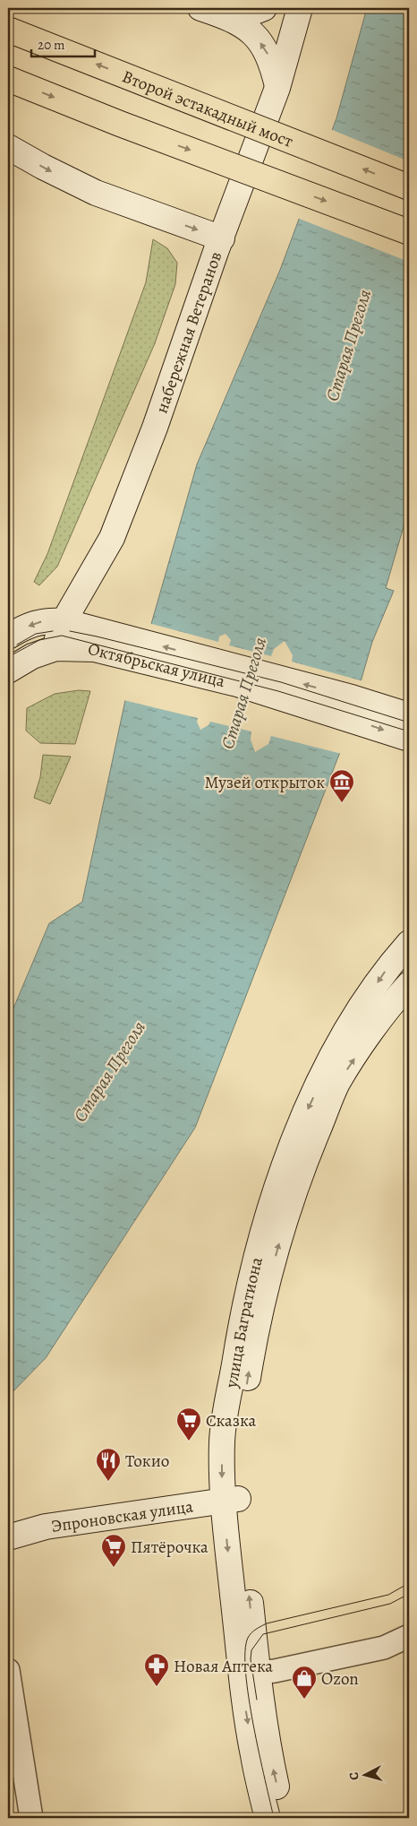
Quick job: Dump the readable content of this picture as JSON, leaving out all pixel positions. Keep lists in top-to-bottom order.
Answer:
{
  "streets": {
    "main road": [
      "Второй эстакадный мост",
      "набережная Ветеранов",
      "Октябрьская улица",
      "улица Багратиона",
      "Эпроновская улица"
    ]
  },
  "crossings": [
    ["набережная Ветеранов", "Октябрьская улица"],
    ["улица Багратиона", "Эпроновская улица"]
  ],
  "water": ["Старая Преголя"],
  "places": {
    "museum": ["Музей открыток"],
    "supermarket": ["Сказка", "Пятёрочка"],
    "restaurant": ["Токио"],
    "pharmacy": ["Новая Аптека"],
    "shop": ["Ozon"]
  },
  "scale_bar": "20 m",
  "north": "left"
}
